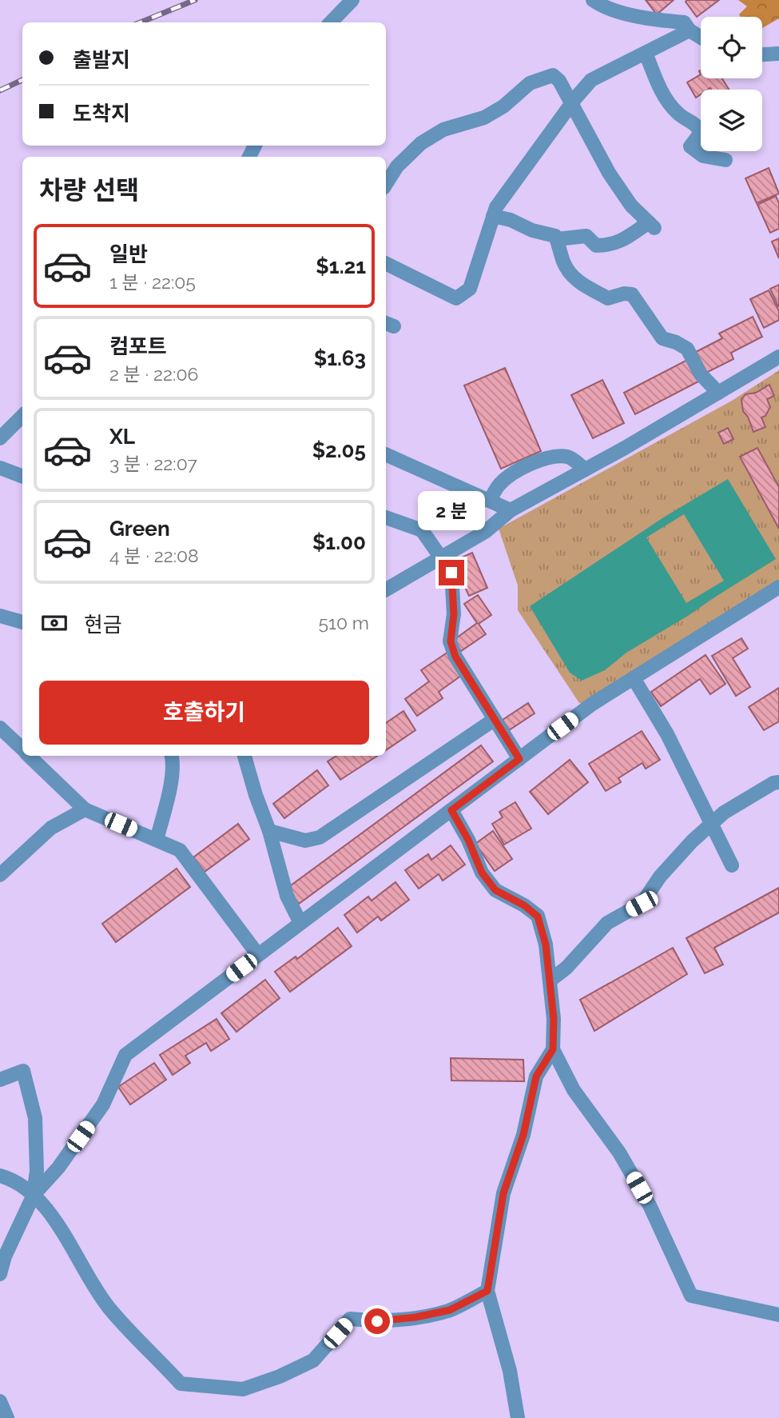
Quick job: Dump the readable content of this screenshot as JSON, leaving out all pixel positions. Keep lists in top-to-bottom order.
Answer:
{
  "page": {
    "banner": ["출발지", "도착지"],
    "heading": "차량 선택",
    "list": [
      {
        "name": "일반",
        "note": "1 분 · 22:05",
        "value": "$1.21"
      },
      {
        "name": "컴포트",
        "note": "2 분 · 22:06",
        "value": "$1.63"
      },
      {
        "name": "XL",
        "note": "3 분 · 22:07",
        "value": "$2.05"
      },
      {
        "name": "Green",
        "note": "4 분 · 22:08",
        "value": "$1.00"
      }
    ],
    "bubble": "2 분",
    "pay": ["현금", "510 m"],
    "buttons": "호출하기"
  }
}
